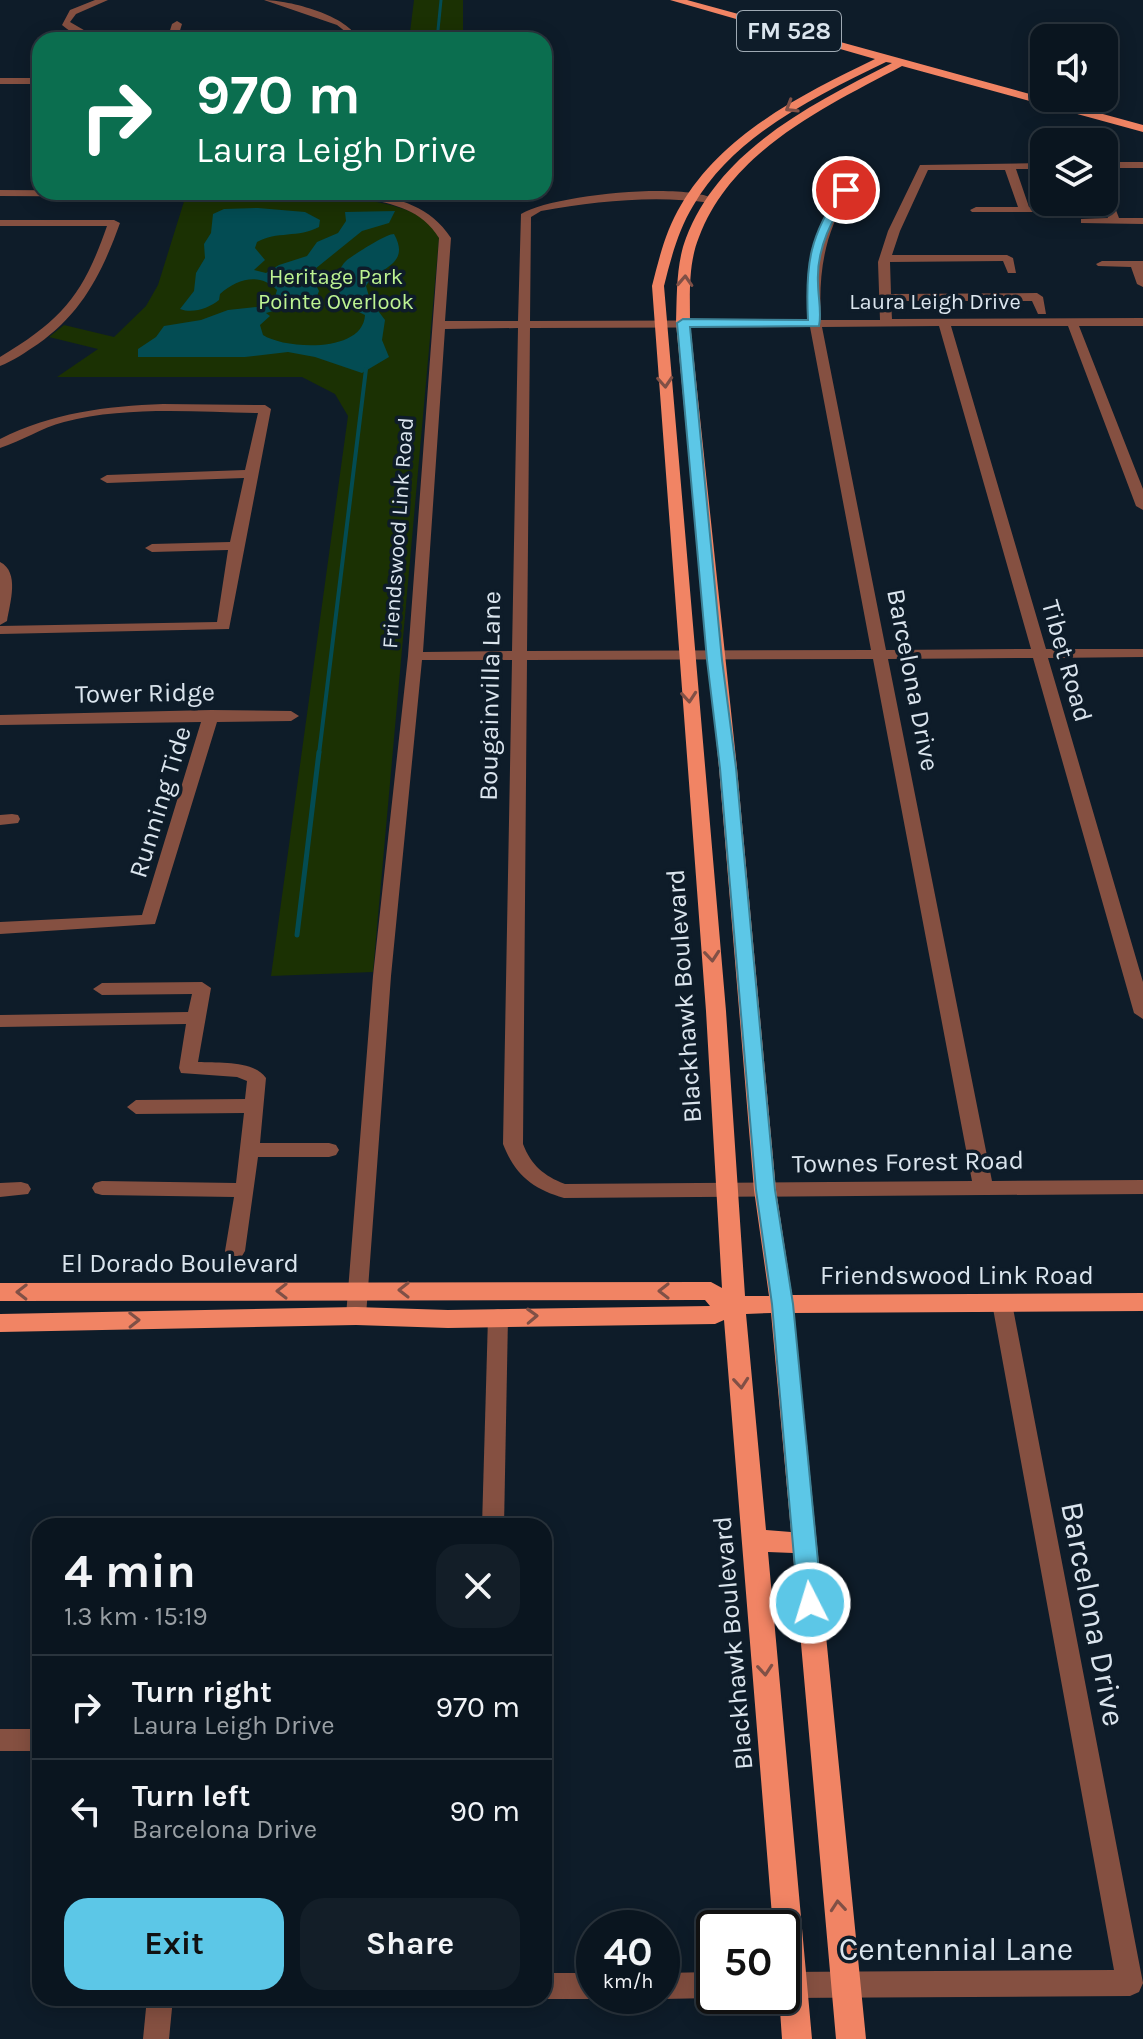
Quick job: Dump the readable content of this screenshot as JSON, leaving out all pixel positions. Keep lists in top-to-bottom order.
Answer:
{
  "streets": {
    "main road": [
      "FM 528",
      "Friendswood Link Road",
      "Blackhawk Boulevard",
      "El Dorado Boulevard"
    ],
    "street": [
      "Laura Leigh Drive",
      "Tibet Road",
      "Barcelona Drive",
      "Tower Ridge",
      "Bougainvilla Lane",
      "Running Tide",
      "Townes Forest Road",
      "Centennial Lane"
    ]
  },
  "crossings": [
    ["FM 528", "Blackhawk Boulevard"],
    ["Laura Leigh Drive", "Friendswood Link Road"],
    ["Laura Leigh Drive", "Tibet Road"],
    ["Laura Leigh Drive", "Barcelona Drive"],
    ["Laura Leigh Drive", "Bougainvilla Lane"],
    ["Laura Leigh Drive", "Blackhawk Boulevard"],
    ["Friendswood Link Road", "Barcelona Drive"],
    ["Friendswood Link Road", "Blackhawk Boulevard"],
    ["Friendswood Link Road", "El Dorado Boulevard"],
    ["Barcelona Drive", "Townes Forest Road"],
    ["Barcelona Drive", "Centennial Lane"],
    ["Tower Ridge", "Running Tide"],
    ["Bougainvilla Lane", "Blackhawk Boulevard"],
    ["Bougainvilla Lane", "Townes Forest Road"],
    ["Blackhawk Boulevard", "Townes Forest Road"],
    ["Blackhawk Boulevard", "Centennial Lane"]
  ],
  "parks": ["Heritage Park Pointe Overlook"],
  "page": {
    "turn": ["970 m", "Laura Leigh Drive"],
    "heading": ["4 min", "1.3 km · 15:19"],
    "list": [
      {
        "name": "Turn right",
        "note": "Laura Leigh Drive",
        "value": "970 m"
      },
      {
        "name": "Turn left",
        "note": "Barcelona Drive",
        "value": "90 m"
      }
    ],
    "buttons": ["Exit", "Share"],
    "speed": "40 km/h",
    "limit": "50"
  }
}
